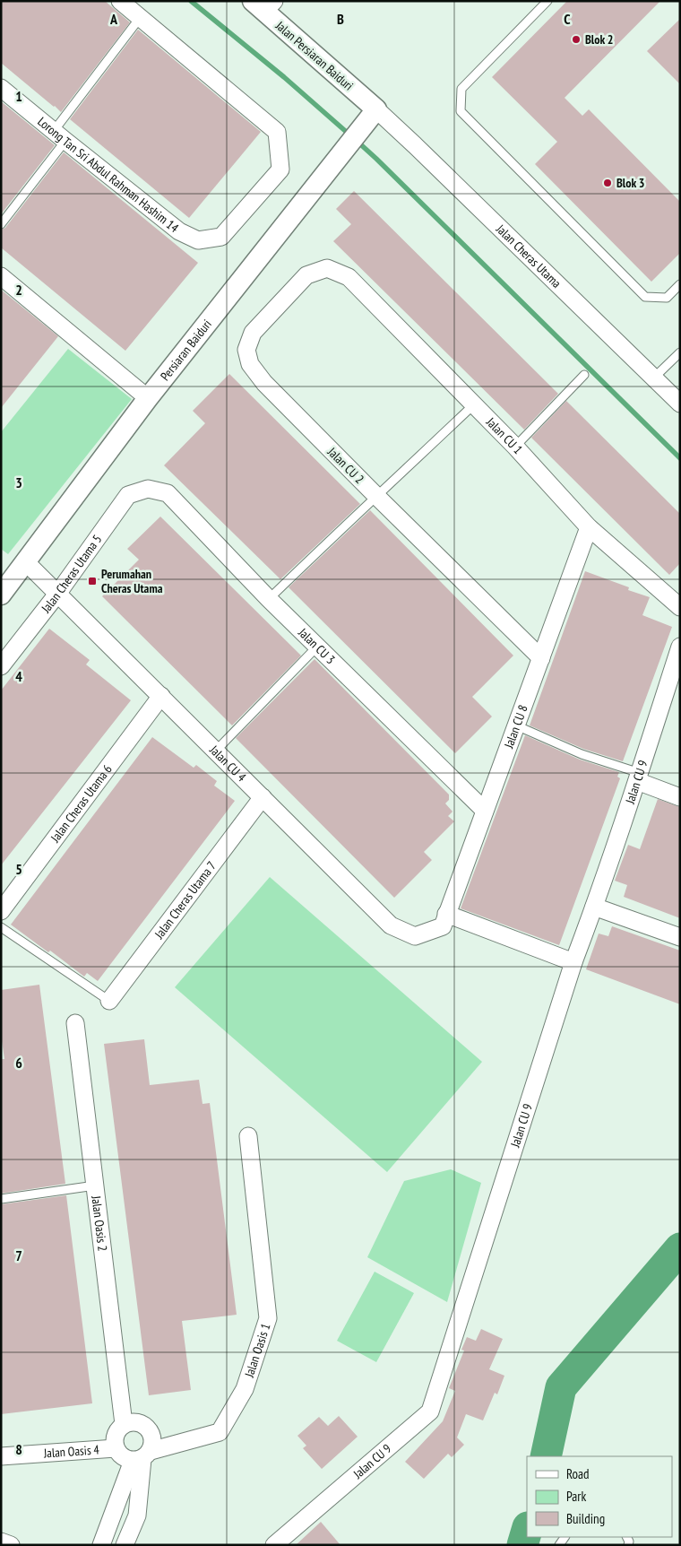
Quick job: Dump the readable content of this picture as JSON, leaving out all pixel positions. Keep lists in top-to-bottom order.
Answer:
{
  "streets": {
    "street": [
      "Jalan Persiaran Baiduri",
      "Lorong Tan Sri Abdul Rahman Hashim 14",
      "Jalan Cheras Utama",
      "Persiaran Baiduri",
      "Jalan CU 1",
      "Jalan CU 2",
      "Jalan Cheras Utama 5",
      "Jalan CU 3",
      "Jalan CU 8",
      "Jalan CU 4",
      "Jalan CU 9",
      "Jalan Cheras Utama 6",
      "Jalan Cheras Utama 7",
      "Jalan Oasis 2",
      "Jalan Oasis 1",
      "Jalan Oasis 4"
    ]
  },
  "crossings": [
    ["Jalan Persiaran Baiduri", "Jalan Cheras Utama"],
    ["Jalan Persiaran Baiduri", "Persiaran Baiduri"],
    ["Jalan Cheras Utama", "Persiaran Baiduri"],
    ["Persiaran Baiduri", "Jalan CU 4"],
    ["Jalan CU 1", "Jalan CU 2"],
    ["Jalan CU 1", "Jalan CU 8"],
    ["Jalan CU 2", "Jalan CU 8"],
    ["Jalan Cheras Utama 5", "Jalan CU 3"],
    ["Jalan Cheras Utama 5", "Jalan CU 4"],
    ["Jalan CU 3", "Jalan CU 8"],
    ["Jalan CU 8", "Jalan CU 4"],
    ["Jalan CU 4", "Jalan Cheras Utama 6"],
    ["Jalan CU 4", "Jalan Cheras Utama 7"],
    ["Jalan Oasis 2", "Jalan Oasis 1"],
    ["Jalan Oasis 2", "Jalan Oasis 4"],
    ["Jalan Oasis 1", "Jalan Oasis 4"]
  ],
  "places": {
    "other": ["Blok 2", "Blok 3"],
    "transit": ["Perumahan Cheras Utama"]
  },
  "legend": ["Road", "Park", "Building"],
  "grid": {
    "columns": ["A", "B", "C"],
    "rows": [
      "1",
      "2",
      "3",
      "4",
      "5",
      "6",
      "7",
      "8"
    ]
  }
}
